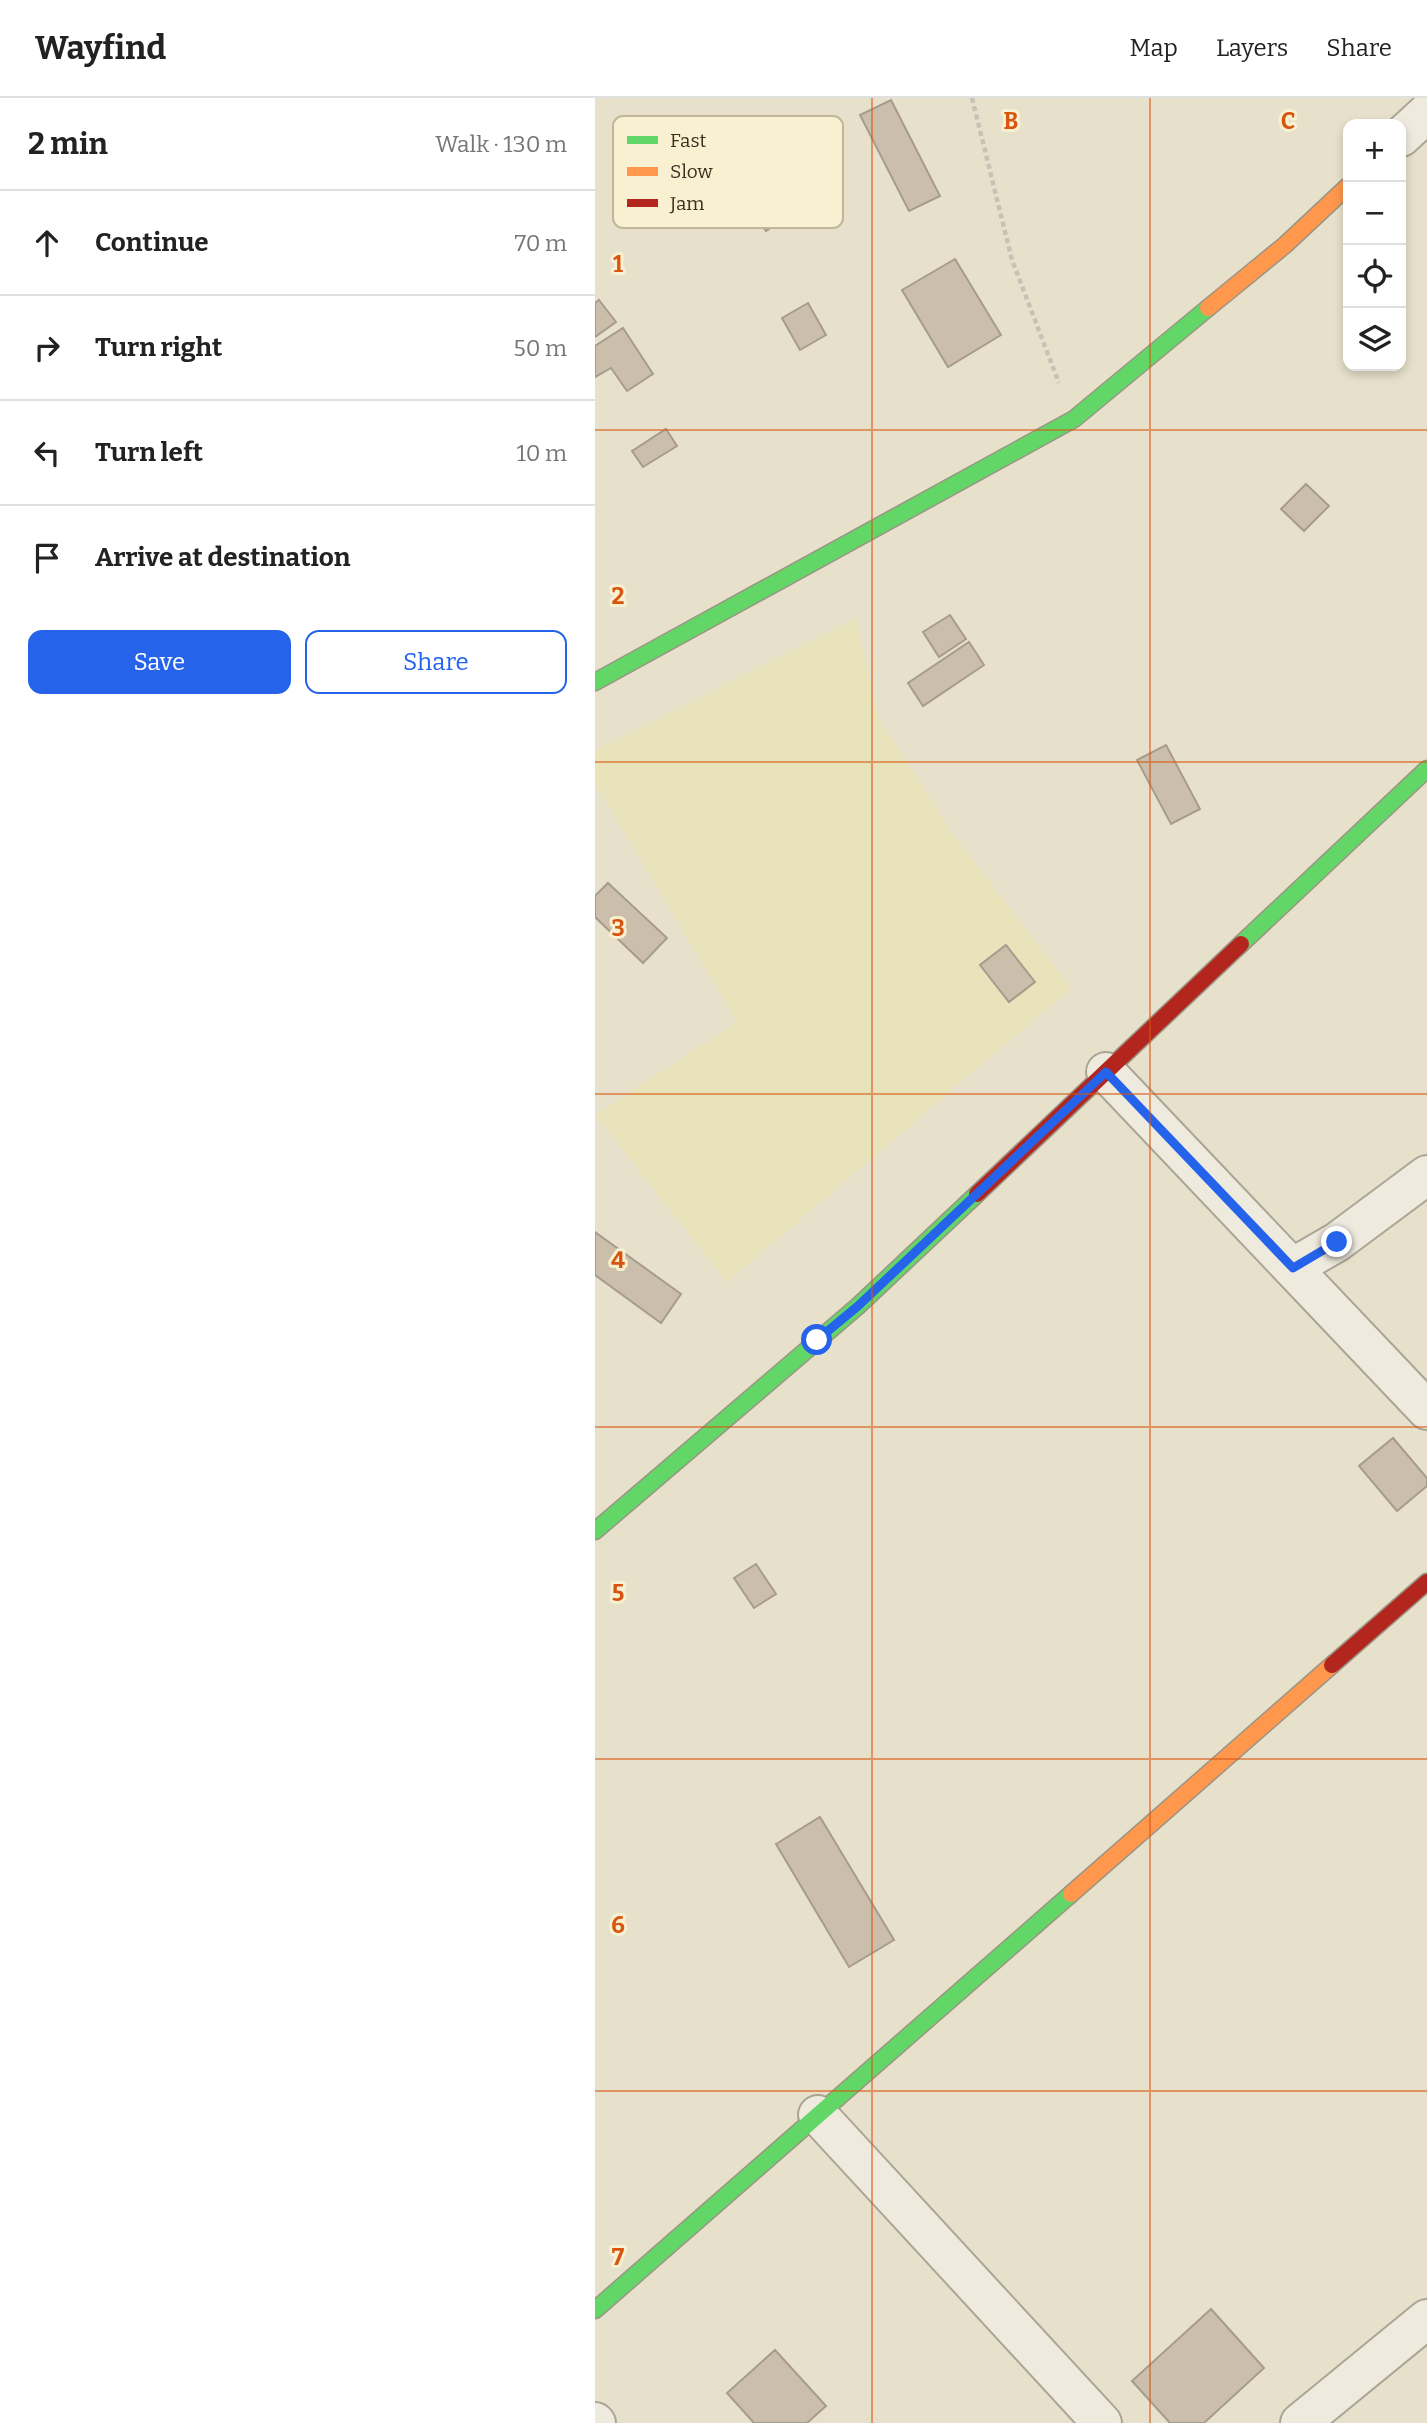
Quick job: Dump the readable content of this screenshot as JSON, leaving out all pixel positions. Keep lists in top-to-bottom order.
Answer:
{
  "legend": ["Fast", "Slow", "Jam"],
  "page": {
    "header": "Wayfind",
    "nav": ["Map", "Layers", "Share"],
    "heading": ["2 min", "Walk · 130 m"],
    "map_buttons": ["+", "−"],
    "list": [
      ["Continue", "70 m"],
      ["Turn right", "50 m"],
      ["Turn left", "10 m"],
      "Arrive at destination"
    ],
    "buttons": ["Save", "Share"]
  },
  "grid": {
    "columns": ["B", "C"],
    "rows": [
      "1",
      "2",
      "3",
      "4",
      "5",
      "6",
      "7"
    ]
  }
}
